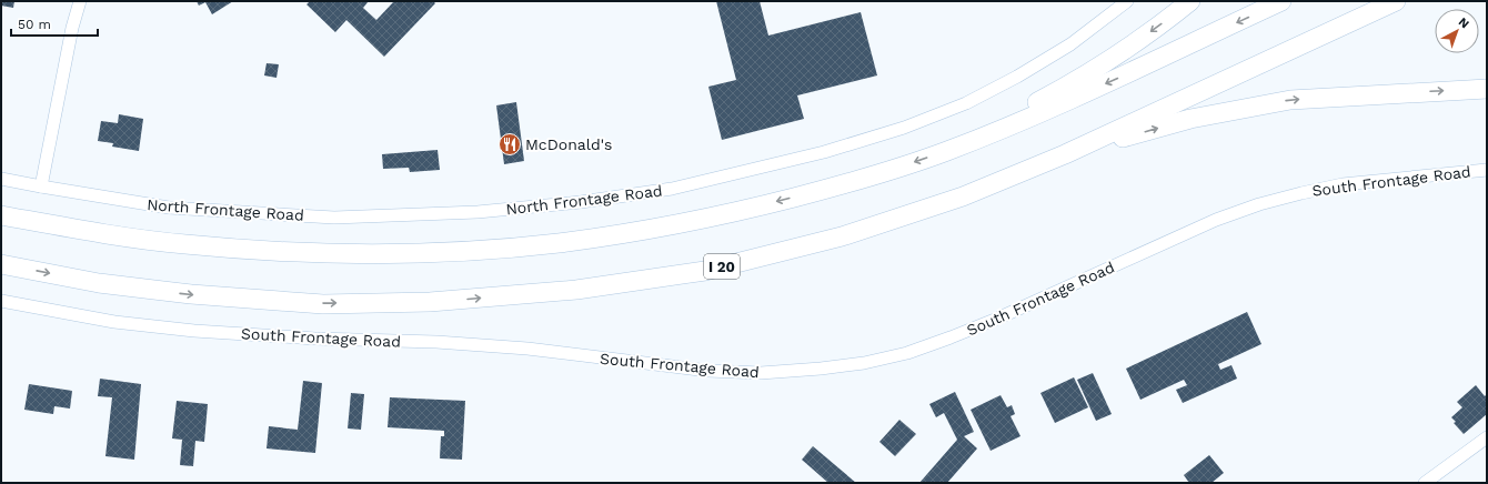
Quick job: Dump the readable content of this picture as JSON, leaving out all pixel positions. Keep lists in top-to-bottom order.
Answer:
{
  "streets": {
    "highway": ["I 20"],
    "street": ["South Frontage Road", "North Frontage Road"]
  },
  "places": {
    "restaurant": ["McDonald's"]
  },
  "scale_bar": "50 m",
  "north": "top right"
}
